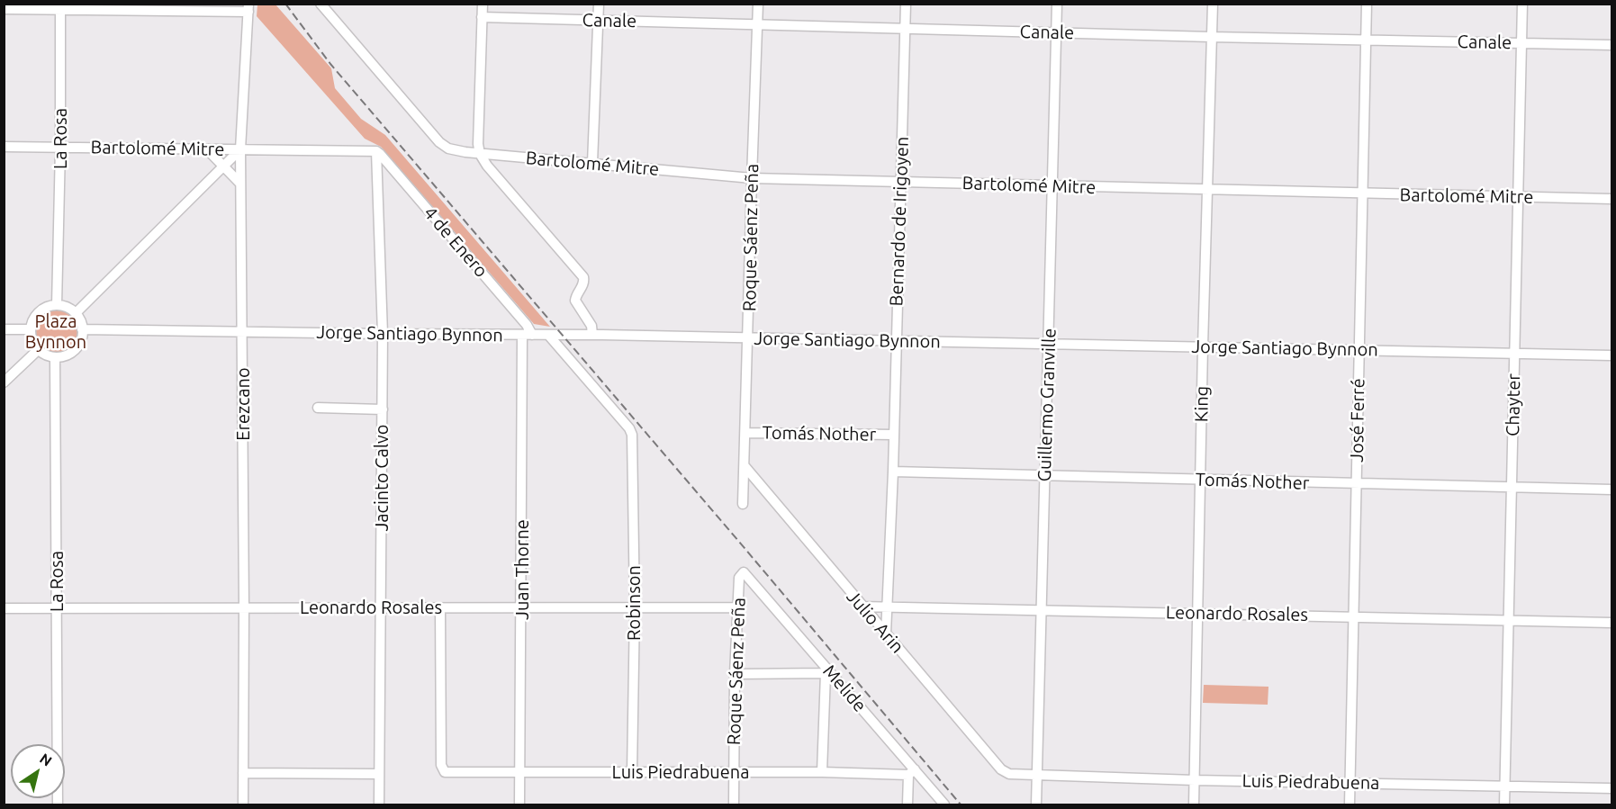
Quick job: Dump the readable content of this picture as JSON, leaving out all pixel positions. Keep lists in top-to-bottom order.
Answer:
{
  "streets": {
    "street": [
      "Canale",
      "La Rosa",
      "Bartolomé Mitre",
      "Bernardo de Irigoyen",
      "Roque Sáenz Peña",
      "4 de Enero",
      "Jorge Santiago Bynnon",
      "Erezcano",
      "King",
      "Guillermo Granville",
      "Chayter",
      "José Ferré",
      "Tomás Nother",
      "Jacinto Calvo",
      "Juan Thorne",
      "Robinson",
      "Leonardo Rosales",
      "Julio Arin",
      "Melide",
      "Luis Piedrabuena"
    ]
  },
  "crossings": [
    ["Canale", "Bernardo de Irigoyen"],
    ["Canale", "Roque Sáenz Peña"],
    ["Canale", "King"],
    ["Canale", "Guillermo Granville"],
    ["Canale", "Chayter"],
    ["Canale", "José Ferré"],
    ["La Rosa", "Bartolomé Mitre"],
    ["La Rosa", "Jorge Santiago Bynnon"],
    ["La Rosa", "Leonardo Rosales"],
    ["Bartolomé Mitre", "Bernardo de Irigoyen"],
    ["Bartolomé Mitre", "Roque Sáenz Peña"],
    ["Bartolomé Mitre", "4 de Enero"],
    ["Bartolomé Mitre", "Erezcano"],
    ["Bartolomé Mitre", "King"],
    ["Bartolomé Mitre", "Guillermo Granville"],
    ["Bartolomé Mitre", "Chayter"],
    ["Bartolomé Mitre", "José Ferré"],
    ["Bartolomé Mitre", "Jacinto Calvo"],
    ["Bernardo de Irigoyen", "Jorge Santiago Bynnon"],
    ["Bernardo de Irigoyen", "Tomás Nother"],
    ["Bernardo de Irigoyen", "Leonardo Rosales"],
    ["Bernardo de Irigoyen", "Julio Arin"],
    ["Roque Sáenz Peña", "Jorge Santiago Bynnon"],
    ["Roque Sáenz Peña", "Tomás Nother"],
    ["Roque Sáenz Peña", "Leonardo Rosales"],
    ["Roque Sáenz Peña", "Julio Arin"],
    ["Roque Sáenz Peña", "Melide"],
    ["Roque Sáenz Peña", "Luis Piedrabuena"],
    ["4 de Enero", "Jorge Santiago Bynnon"],
    ["4 de Enero", "Jacinto Calvo"],
    ["4 de Enero", "Juan Thorne"],
    ["Jorge Santiago Bynnon", "Erezcano"],
    ["Jorge Santiago Bynnon", "King"],
    ["Jorge Santiago Bynnon", "Guillermo Granville"],
    ["Jorge Santiago Bynnon", "Chayter"],
    ["Jorge Santiago Bynnon", "José Ferré"],
    ["Jorge Santiago Bynnon", "Jacinto Calvo"],
    ["Jorge Santiago Bynnon", "Juan Thorne"],
    ["Jorge Santiago Bynnon", "Robinson"],
    ["Erezcano", "Leonardo Rosales"],
    ["King", "Tomás Nother"],
    ["King", "Leonardo Rosales"],
    ["King", "Luis Piedrabuena"],
    ["Guillermo Granville", "Tomás Nother"],
    ["Guillermo Granville", "Leonardo Rosales"],
    ["Guillermo Granville", "Luis Piedrabuena"],
    ["Chayter", "Tomás Nother"],
    ["Chayter", "Leonardo Rosales"],
    ["Chayter", "Luis Piedrabuena"],
    ["José Ferré", "Tomás Nother"],
    ["José Ferré", "Leonardo Rosales"],
    ["José Ferré", "Luis Piedrabuena"],
    ["Jacinto Calvo", "Leonardo Rosales"],
    ["Juan Thorne", "Leonardo Rosales"],
    ["Juan Thorne", "Luis Piedrabuena"],
    ["Robinson", "Leonardo Rosales"],
    ["Robinson", "Luis Piedrabuena"],
    ["Leonardo Rosales", "Julio Arin"],
    ["Leonardo Rosales", "Luis Piedrabuena"],
    ["Julio Arin", "Luis Piedrabuena"],
    ["Melide", "Luis Piedrabuena"]
  ],
  "parks": ["Plaza Bynnon"],
  "north": "top right"
}
